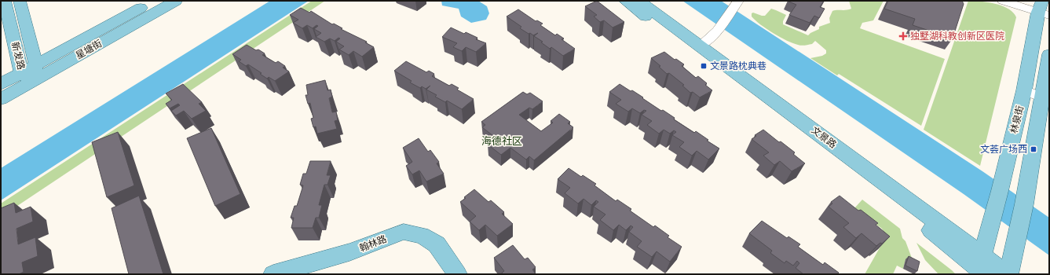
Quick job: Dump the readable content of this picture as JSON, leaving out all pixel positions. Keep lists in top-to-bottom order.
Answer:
{
  "streets": {
    "main road": [
      "星塘街",
      "新发路",
      "林泉街",
      "文景路",
      "翰林路"
    ]
  },
  "crossings": [
    ["星塘街", "新发路"],
    ["林泉街", "文景路"]
  ],
  "districts": ["海德社区"],
  "places": {
    "health": ["独墅湖科教创新区医院"],
    "transit": ["文景路枕典巷", "文荟广场西"]
  }
}
